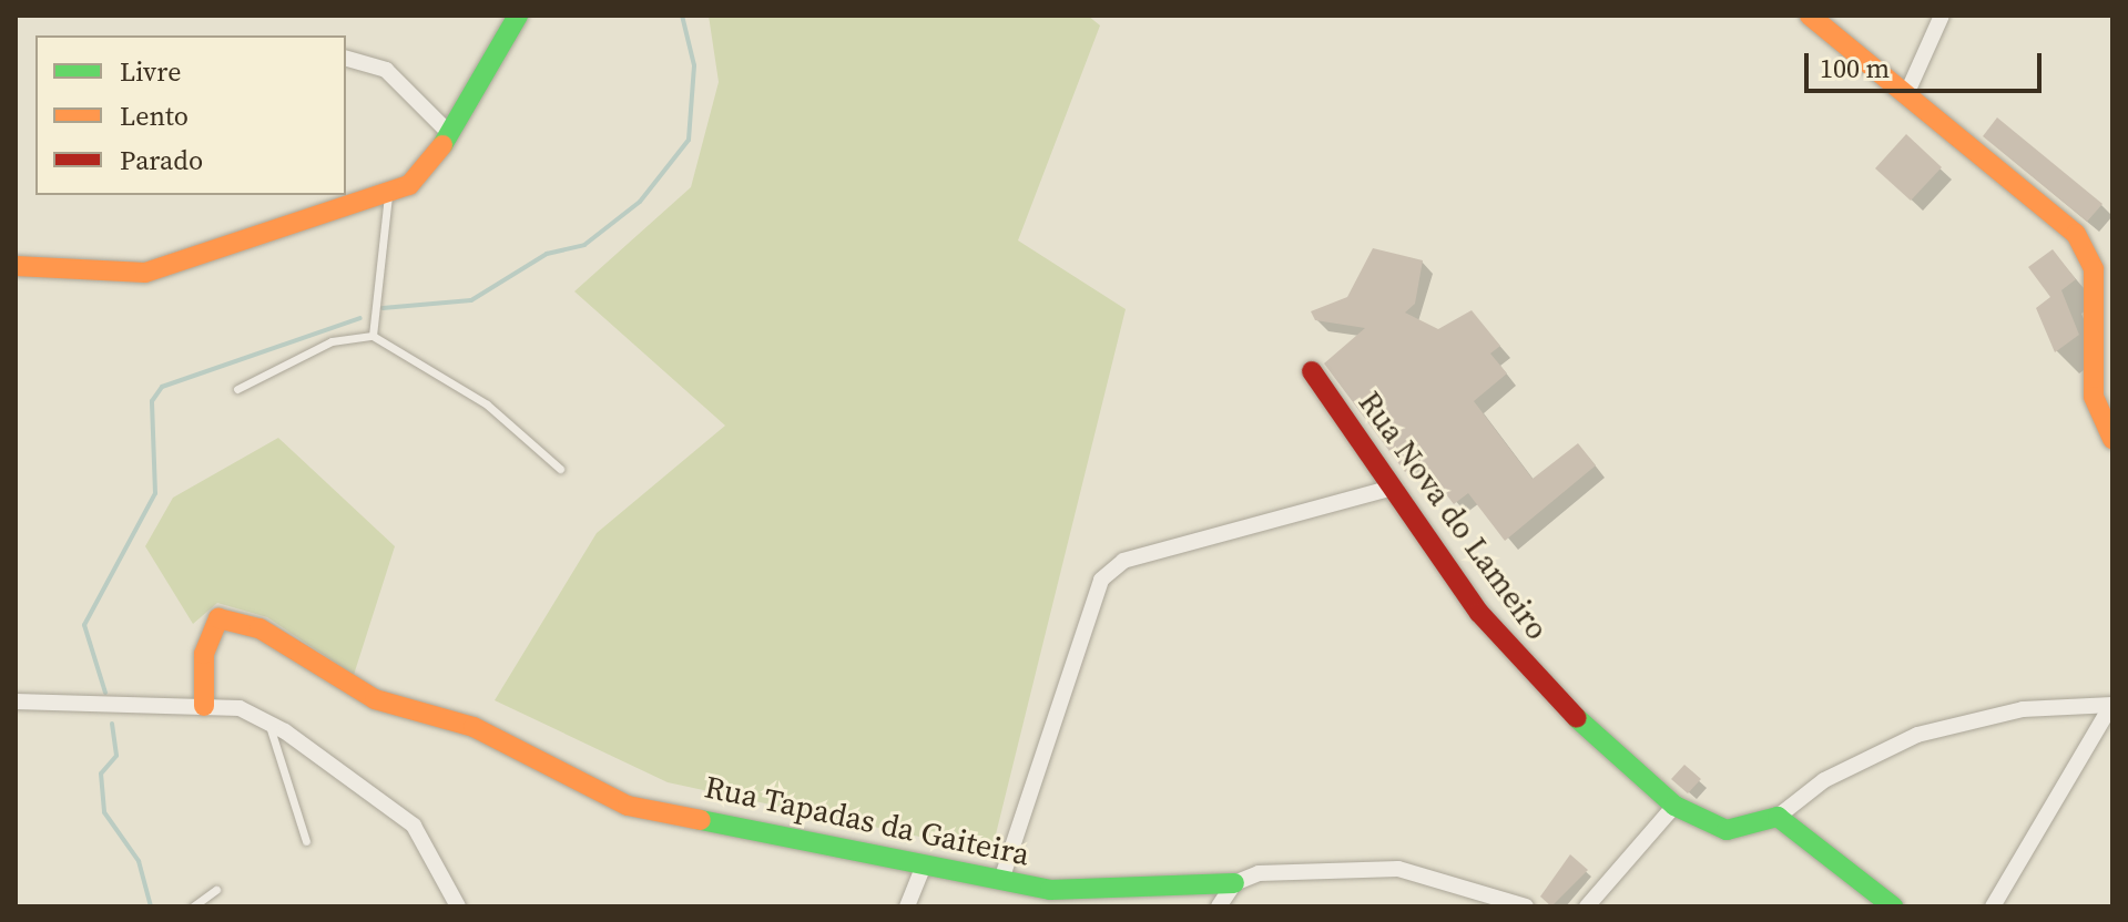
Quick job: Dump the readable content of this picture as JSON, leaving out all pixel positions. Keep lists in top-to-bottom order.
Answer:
{
  "streets": {
    "street": ["Rua Nova do Lameiro", "Rua Tapadas da Gaiteira"]
  },
  "legend": ["Livre", "Lento", "Parado"],
  "scale_bar": "100 m"
}
